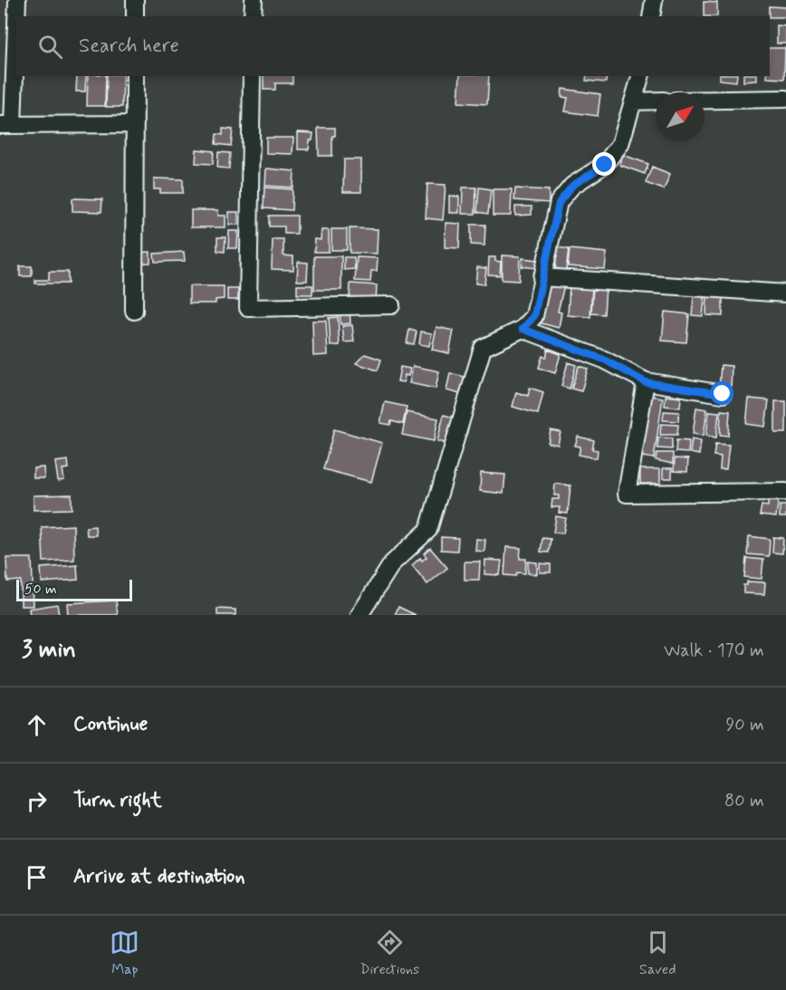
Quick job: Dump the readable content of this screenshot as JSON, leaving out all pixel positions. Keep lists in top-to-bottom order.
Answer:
{
  "scale_bar": "50 m",
  "north": "top right",
  "page": {
    "search": "Search here",
    "scale": "50 m",
    "heading": ["3 min", "Walk · 170 m"],
    "list": [
      ["Continue", "90 m"],
      ["Turn right", "80 m"],
      "Arrive at destination"
    ],
    "nav": ["Map", "Directions", "Saved"]
  }
}
